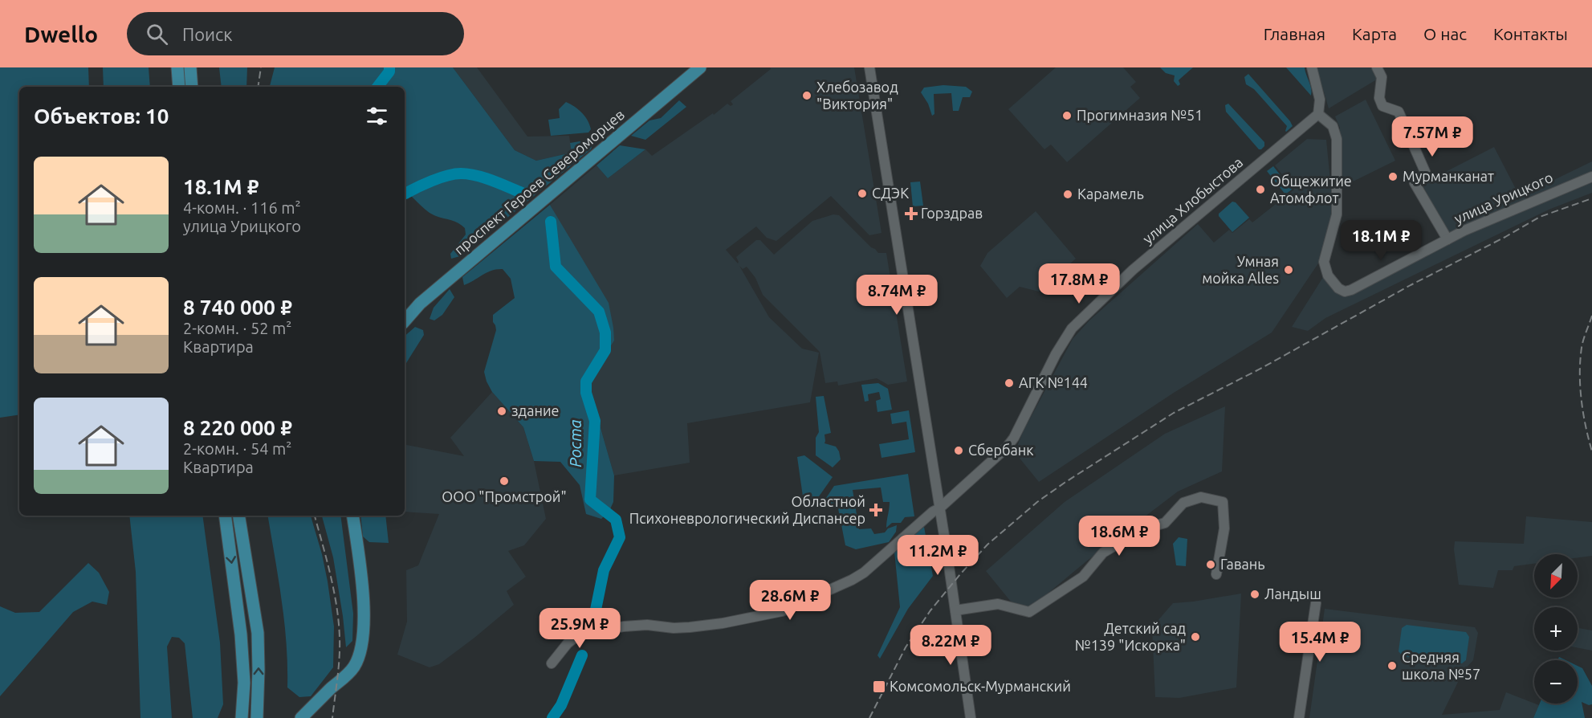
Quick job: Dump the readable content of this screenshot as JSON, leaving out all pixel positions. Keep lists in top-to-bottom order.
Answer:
{
  "streets": {
    "main road": ["проспект Героев Североморцев"],
    "street": ["улица Урицкого", "улица Хлобыстова"]
  },
  "crossings": [
    ["улица Урицкого", "улица Хлобыстова"]
  ],
  "water": ["Роста"],
  "places": {
    "other": [
      "Хлебозавод \"Виктория\"",
      "Прогимназия №51",
      "Мурманканат",
      "Общежитие Атомфлот",
      "СДЭК",
      "Карамель",
      "Умная мойка Alles",
      "АГК №144",
      "здание",
      "Сбербанк",
      "ООО \"Промстрой\"",
      "Гавань",
      "Ландыш",
      "Детский сад №139 \"Искорка\"",
      "Средняя школа №57"
    ],
    "health": ["Горздрав", "Областной Психоневрологический Диспансер"],
    "transit": ["Комсомольск-Мурманский"]
  },
  "north": "bottom left",
  "page": {
    "header": "Dwello",
    "search": "Поиск",
    "nav": [
      "Главная",
      "Карта",
      "О нас",
      "Контакты"
    ],
    "heading": "Объектов: 10",
    "price": [
      "7.57M ₽",
      "18.1M ₽",
      "17.8M ₽",
      "8.74M ₽",
      "18.6M ₽",
      "11.2M ₽",
      "28.6M ₽",
      "25.9M ₽",
      "15.4M ₽",
      "8.22M ₽"
    ],
    "list": [
      {
        "name": "18.1M ₽",
        "note": "4-комн. · 116 m² · улица Урицкого"
      },
      {
        "name": "8 740 000 ₽",
        "note": "2-комн. · 52 m² · Квартира"
      },
      {
        "name": "8 220 000 ₽",
        "note": "2-комн. · 54 m² · Квартира"
      }
    ],
    "map_buttons": ["+", "−"]
  }
}
